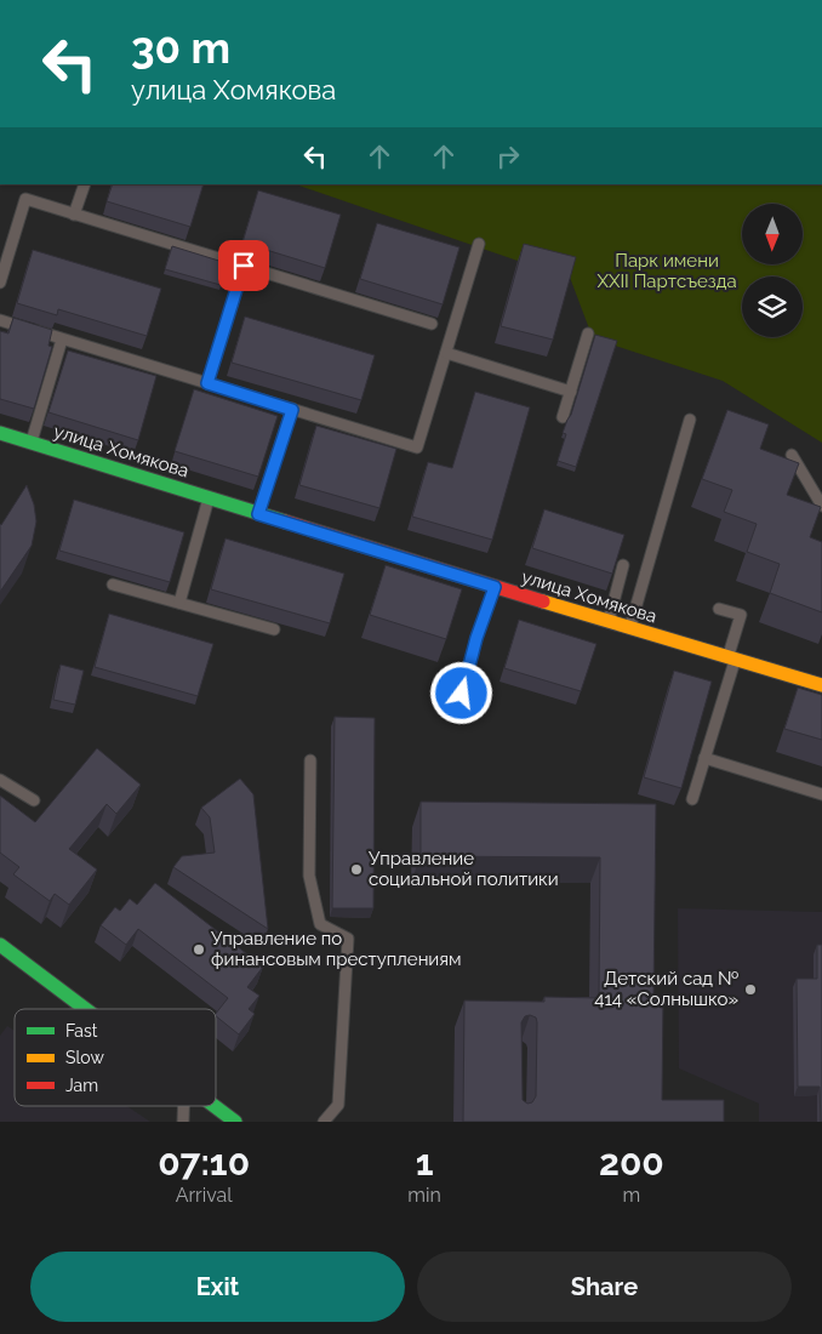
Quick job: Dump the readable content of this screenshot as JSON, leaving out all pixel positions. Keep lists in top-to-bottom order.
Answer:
{
  "streets": {
    "street": ["улица Хомякова"]
  },
  "parks": ["Парк имени XXII Партсъезда"],
  "places": ["Управление социальной политики", "Управление по финансовым преступлениям", "Детский сад № 414 «Солнышко»"],
  "legend": ["Fast", "Slow", "Jam"],
  "north": "bottom",
  "page": {
    "turn": ["30 m", "улица Хомякова"],
    "eta": [
      "07:10",
      "Arrival",
      "1",
      "min",
      "200",
      "m"
    ],
    "buttons": ["Exit", "Share"]
  }
}
